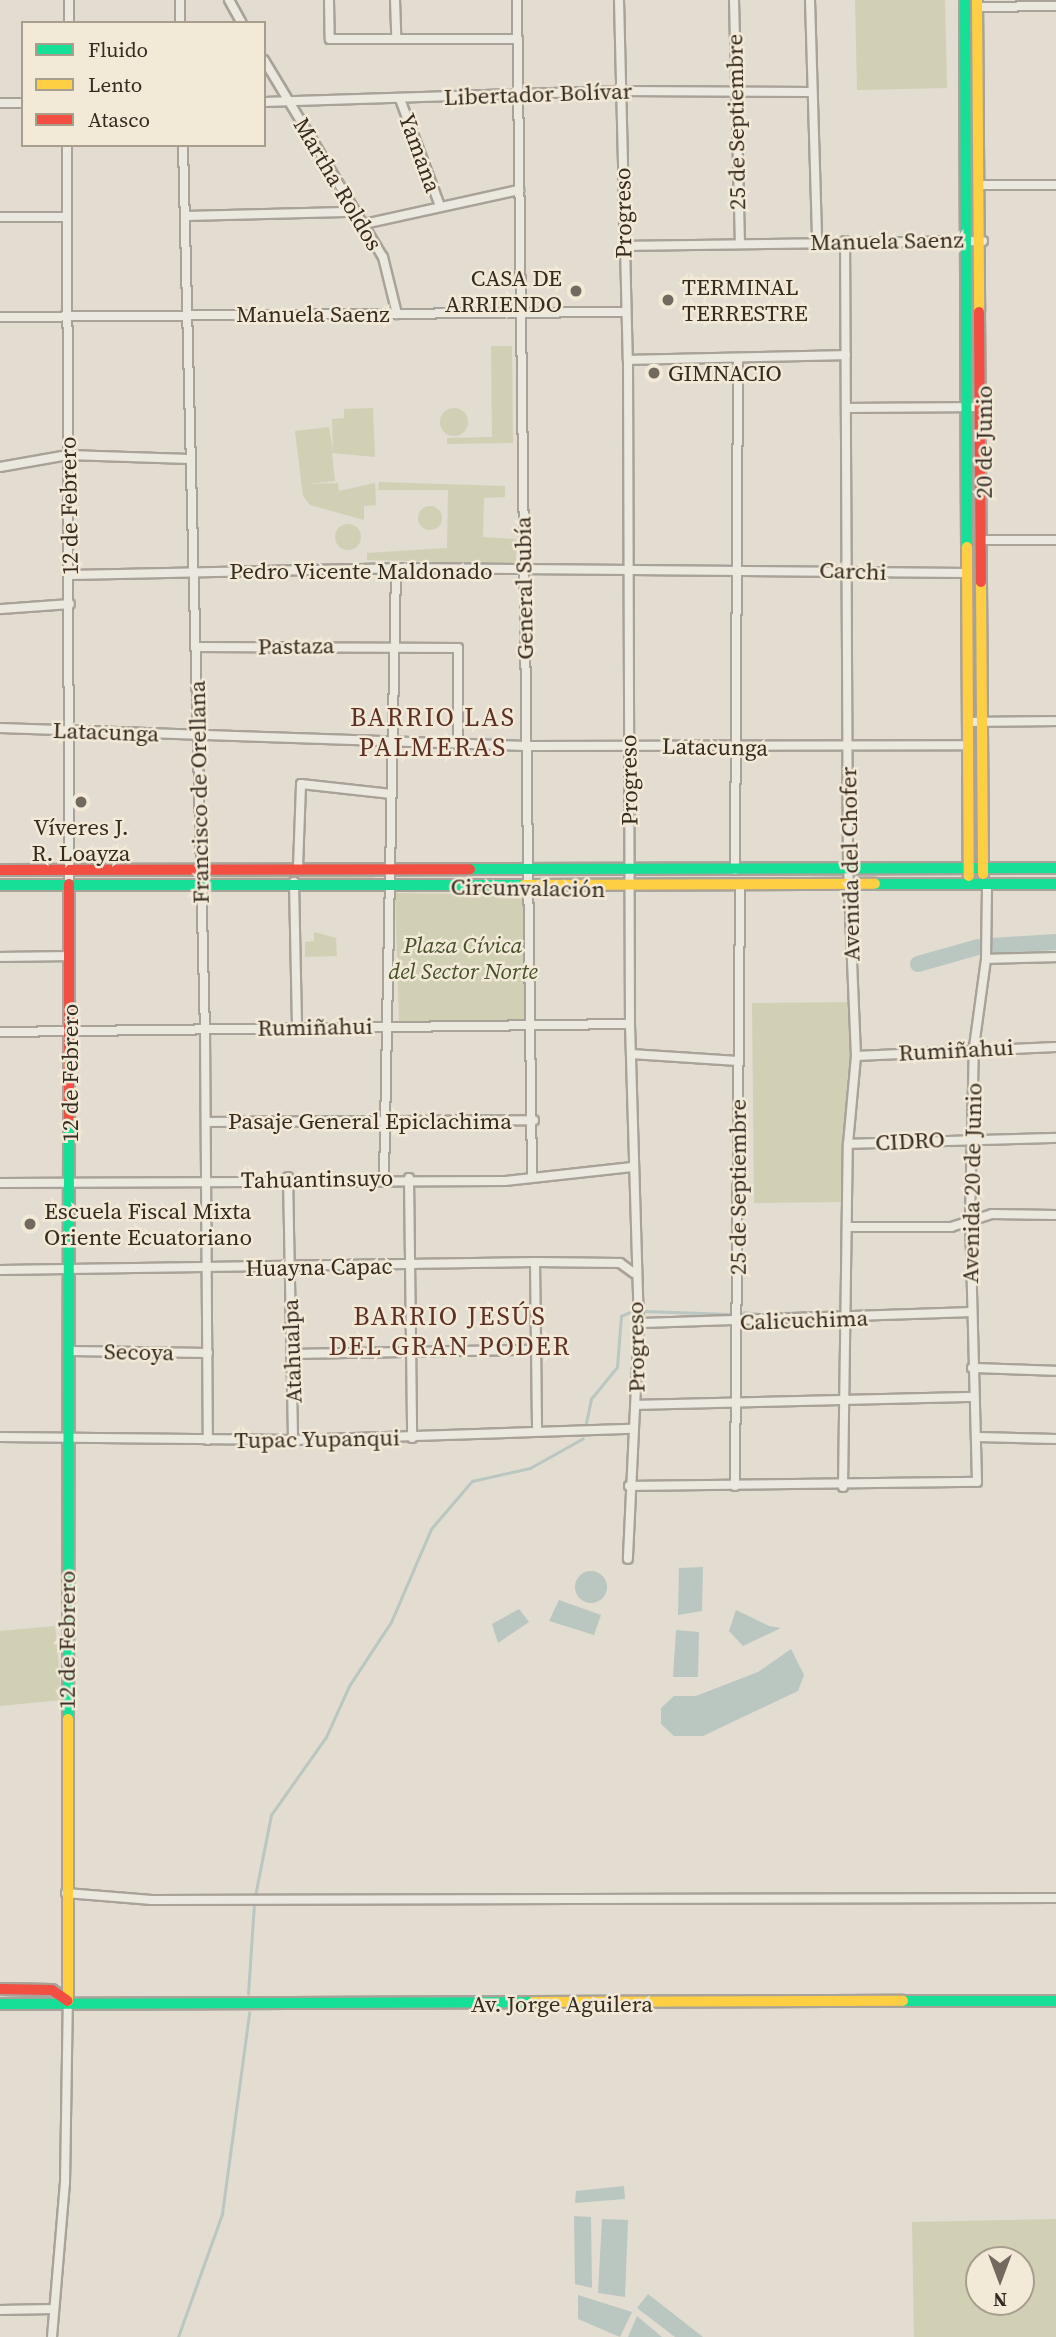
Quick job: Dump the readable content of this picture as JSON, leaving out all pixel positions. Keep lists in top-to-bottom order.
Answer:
{
  "streets": {
    "street": [
      "Libertador Bolívar",
      "25 de Septiembre",
      "Yamana",
      "Martha Roldos",
      "Progreso",
      "Manuela Saenz",
      "20 de Junio",
      "12 de Febrero",
      "Pedro Vicente Maldonado",
      "Carchi",
      "General Subía",
      "Pastaza",
      "Latacunga",
      "Francisco de Orellana",
      "Avenida del Chofer",
      "Circunvalación",
      "Rumiñahui",
      "Pasaje General Epiclachima",
      "CIDRO",
      "Tahuantinsuyo",
      "Avenida 20 de Junio",
      "Huayna Capac",
      "Calicuchima",
      "Atahualpa",
      "Secoya",
      "Tupac Yupanqui",
      "Av. Jorge Aguilera"
    ]
  },
  "crossings": [
    ["Libertador Bolívar", "25 de Septiembre"],
    ["Libertador Bolívar", "Yamana"],
    ["Libertador Bolívar", "Martha Roldos"],
    ["Libertador Bolívar", "Progreso"],
    ["Libertador Bolívar", "General Subía"],
    ["25 de Septiembre", "Manuela Saenz"],
    ["25 de Septiembre", "Circunvalación"],
    ["25 de Septiembre", "Calicuchima"],
    ["Martha Roldos", "Manuela Saenz"],
    ["Progreso", "Manuela Saenz"],
    ["Progreso", "Pedro Vicente Maldonado"],
    ["Progreso", "Latacunga"],
    ["Progreso", "Circunvalación"],
    ["Progreso", "Rumiñahui"],
    ["Progreso", "Tahuantinsuyo"],
    ["Progreso", "Calicuchima"],
    ["Progreso", "Tupac Yupanqui"],
    ["Manuela Saenz", "20 de Junio"],
    ["Manuela Saenz", "12 de Febrero"],
    ["Manuela Saenz", "General Subía"],
    ["Manuela Saenz", "Francisco de Orellana"],
    ["Manuela Saenz", "Avenida del Chofer"],
    ["20 de Junio", "Carchi"],
    ["20 de Junio", "Latacunga"],
    ["20 de Junio", "Circunvalación"],
    ["20 de Junio", "Avenida 20 de Junio"],
    ["12 de Febrero", "Pedro Vicente Maldonado"],
    ["12 de Febrero", "Latacunga"],
    ["12 de Febrero", "Circunvalación"],
    ["12 de Febrero", "Rumiñahui"],
    ["12 de Febrero", "Tahuantinsuyo"],
    ["12 de Febrero", "Huayna Capac"],
    ["12 de Febrero", "Secoya"],
    ["12 de Febrero", "Tupac Yupanqui"],
    ["12 de Febrero", "Av. Jorge Aguilera"],
    ["Pedro Vicente Maldonado", "Carchi"],
    ["Pedro Vicente Maldonado", "General Subía"],
    ["Pedro Vicente Maldonado", "Francisco de Orellana"],
    ["Carchi", "Avenida del Chofer"],
    ["General Subía", "Latacunga"],
    ["General Subía", "Circunvalación"],
    ["General Subía", "Rumiñahui"],
    ["General Subía", "Pasaje General Epiclachima"],
    ["General Subía", "Tahuantinsuyo"],
    ["Pastaza", "Latacunga"],
    ["Pastaza", "Francisco de Orellana"],
    ["Latacunga", "Francisco de Orellana"],
    ["Latacunga", "Avenida del Chofer"],
    ["Francisco de Orellana", "Circunvalación"],
    ["Francisco de Orellana", "Rumiñahui"],
    ["Francisco de Orellana", "Pasaje General Epiclachima"],
    ["Francisco de Orellana", "Tahuantinsuyo"],
    ["Francisco de Orellana", "Huayna Capac"],
    ["Francisco de Orellana", "Secoya"],
    ["Francisco de Orellana", "Tupac Yupanqui"],
    ["Avenida del Chofer", "Circunvalación"],
    ["Avenida del Chofer", "Rumiñahui"],
    ["Avenida del Chofer", "CIDRO"],
    ["Avenida del Chofer", "Avenida 20 de Junio"],
    ["Avenida del Chofer", "Calicuchima"],
    ["Circunvalación", "Avenida 20 de Junio"],
    ["Rumiñahui", "Avenida 20 de Junio"],
    ["CIDRO", "Avenida 20 de Junio"],
    ["Tahuantinsuyo", "Atahualpa"],
    ["Avenida 20 de Junio", "Calicuchima"],
    ["Huayna Capac", "Atahualpa"],
    ["Atahualpa", "Tupac Yupanqui"]
  ],
  "districts": ["BARRIO LAS PALMERAS", "BARRIO JESÚS DEL GRAN PODER"],
  "parks": ["Plaza Cívica del Sector Norte"],
  "places": [
    "CASA DE ARRIENDO",
    "TERMINAL TERRESTRE",
    "GIMNACIO",
    "Víveres J. R. Loayza",
    "Escuela Fiscal Mixta Oriente Ecuatoriano"
  ],
  "legend": ["Fluido", "Lento", "Atasco"],
  "north": "bottom"
}
